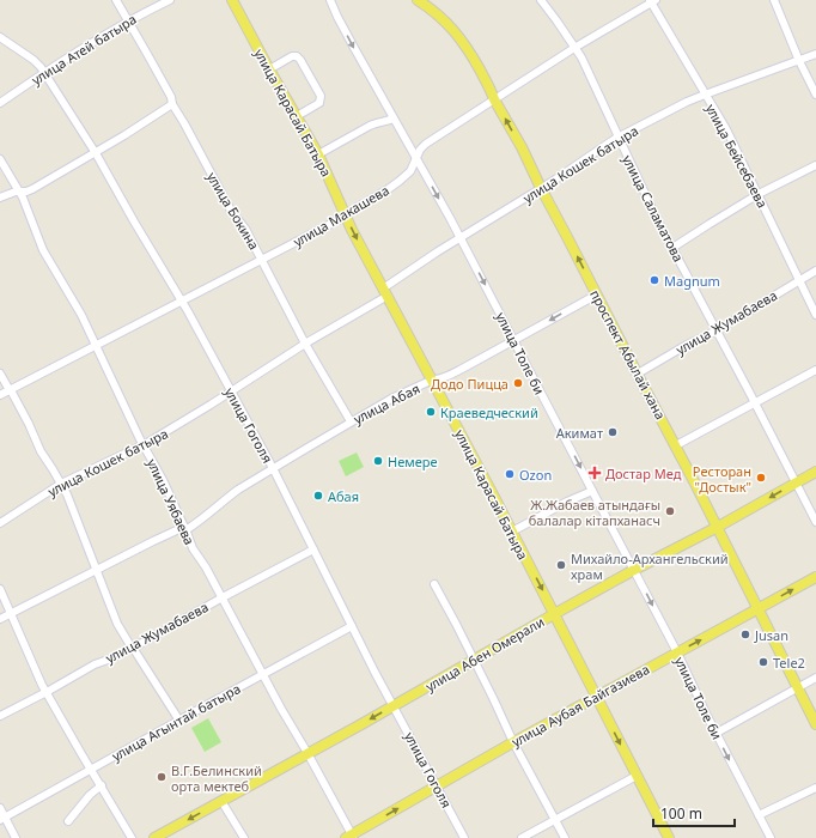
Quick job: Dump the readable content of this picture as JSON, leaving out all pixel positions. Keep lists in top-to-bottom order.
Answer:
{
  "streets": {
    "main road": [
      "улица Карасай Батыра",
      "проспект Абылай хана",
      "улица Абен Омерали",
      "улица Аубая Байгазиева"
    ],
    "street": [
      "улица Атей батыра",
      "улица Бейсебаева",
      "улица Кошек батыра",
      "улица Саламатова",
      "улица Бокина",
      "улица Макашева",
      "улица Жумабаева",
      "улица Толе би",
      "улица Абая",
      "улица Гоголя",
      "улица Уябаева",
      "улица Агынтай батыра"
    ]
  },
  "crossings": [
    ["улица Атей батыра", "улица Бокина"],
    ["улица Атей батыра", "улица Гоголя"],
    ["улица Карасай Батыра", "улица Кошек батыра"],
    ["улица Карасай Батыра", "улица Макашева"],
    ["улица Карасай Батыра", "улица Абая"],
    ["улица Карасай Батыра", "улица Абен Омерали"],
    ["улица Карасай Батыра", "улица Аубая Байгазиева"],
    ["улица Бейсебаева", "улица Кошек батыра"],
    ["улица Бейсебаева", "улица Макашева"],
    ["улица Бейсебаева", "улица Жумабаева"],
    ["улица Кошек батыра", "улица Саламатова"],
    ["улица Кошек батыра", "улица Бокина"],
    ["улица Кошек батыра", "улица Толе би"],
    ["улица Кошек батыра", "проспект Абылай хана"],
    ["улица Кошек батыра", "улица Гоголя"],
    ["улица Кошек батыра", "улица Уябаева"],
    ["улица Саламатова", "улица Макашева"],
    ["улица Саламатова", "улица Жумабаева"],
    ["улица Саламатова", "улица Абен Омерали"],
    ["улица Бокина", "улица Макашева"],
    ["улица Бокина", "улица Абая"],
    ["улица Макашева", "улица Толе би"],
    ["улица Макашева", "проспект Абылай хана"],
    ["улица Макашева", "улица Гоголя"],
    ["улица Макашева", "улица Уябаева"],
    ["улица Жумабаева", "проспект Абылай хана"],
    ["улица Жумабаева", "улица Гоголя"],
    ["улица Жумабаева", "улица Уябаева"],
    ["улица Толе би", "улица Абая"],
    ["улица Толе би", "улица Абен Омерали"],
    ["улица Толе би", "улица Аубая Байгазиева"],
    ["проспект Абылай хана", "улица Абая"],
    ["проспект Абылай хана", "улица Абен Омерали"],
    ["проспект Абылай хана", "улица Аубая Байгазиева"],
    ["улица Абая", "улица Гоголя"],
    ["улица Абая", "улица Уябаева"],
    ["улица Гоголя", "улица Абен Омерали"],
    ["улица Гоголя", "улица Аубая Байгазиева"],
    ["улица Гоголя", "улица Агынтай батыра"],
    ["улица Уябаева", "улица Абен Омерали"],
    ["улица Уябаева", "улица Аубая Байгазиева"],
    ["улица Уябаева", "улица Агынтай батыра"]
  ],
  "one_way": ["улица Толе би", "улица Аубая Байгазиева"],
  "places": {
    "other": [
      "Magnum",
      "Додо Пицца",
      "Краеведческий",
      "Акимат",
      "Немере",
      "Ozon",
      "Ресторан \"Достык\"",
      "Абая",
      "Ж.Жабаев атындағы балалар кітапханасч",
      "Михайло-Архангельский храм",
      "Jusan",
      "Tele2",
      "В.Г.Белинский орта мектеб"
    ],
    "health": ["Достар Мед"]
  },
  "scale_bar": "100 m"
}
